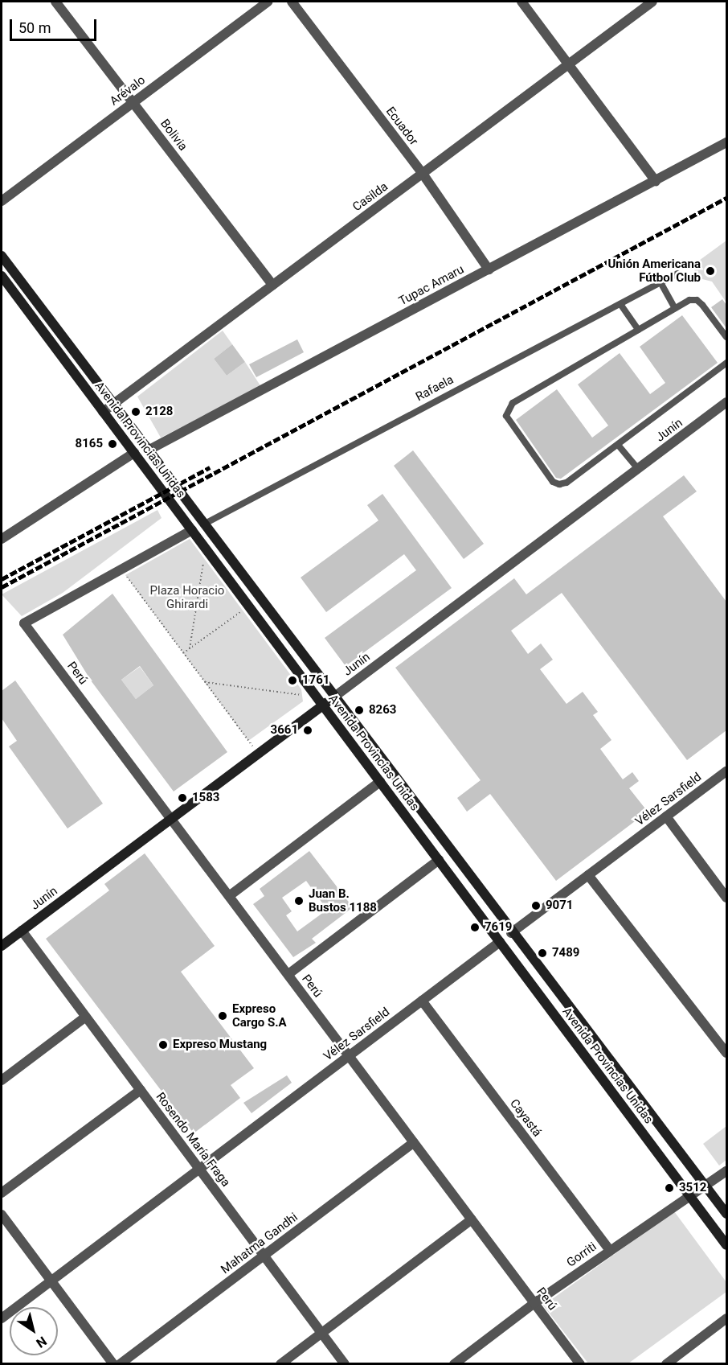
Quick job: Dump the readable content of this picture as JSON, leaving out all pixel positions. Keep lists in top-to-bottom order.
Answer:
{
  "streets": {
    "main road": ["Junín", "Avenida Provincias Unidas", "Vélez Sarsfield"],
    "street": [
      "Arévalo",
      "Ecuador",
      "Bolivia",
      "Casilda",
      "Tupac Amaru",
      "Perú",
      "Cayastá",
      "Rosendo María Fraga",
      "Mahatma Gandhi",
      "Gorriti"
    ],
    "lane": ["Rafaela"]
  },
  "crossings": [
    ["Arévalo", "Bolivia"],
    ["Ecuador", "Casilda"],
    ["Ecuador", "Tupac Amaru"],
    ["Bolivia", "Casilda"],
    ["Casilda", "Avenida Provincias Unidas"],
    ["Tupac Amaru", "Avenida Provincias Unidas"],
    ["Rafaela", "Avenida Provincias Unidas"],
    ["Junín", "Avenida Provincias Unidas"],
    ["Junín", "Perú"],
    ["Junín", "Rosendo María Fraga"],
    ["Avenida Provincias Unidas", "Vélez Sarsfield"],
    ["Avenida Provincias Unidas", "Gorriti"],
    ["Perú", "Vélez Sarsfield"],
    ["Perú", "Mahatma Gandhi"],
    ["Perú", "Gorriti"],
    ["Vélez Sarsfield", "Cayastá"],
    ["Vélez Sarsfield", "Rosendo María Fraga"],
    ["Cayastá", "Gorriti"],
    ["Rosendo María Fraga", "Mahatma Gandhi"]
  ],
  "parks": ["Plaza Horacio Ghirardi"],
  "places": [
    "Unión Americana Fútbol Club",
    "2128",
    "8165",
    "1761",
    "8263",
    "3661",
    "1583",
    "Juan B. Bustos 1188",
    "9071",
    "7619",
    "7489",
    "Expreso Cargo S.A",
    "Expreso Mustang",
    "3512"
  ],
  "scale_bar": "50 m",
  "north": "bottom right"
}
